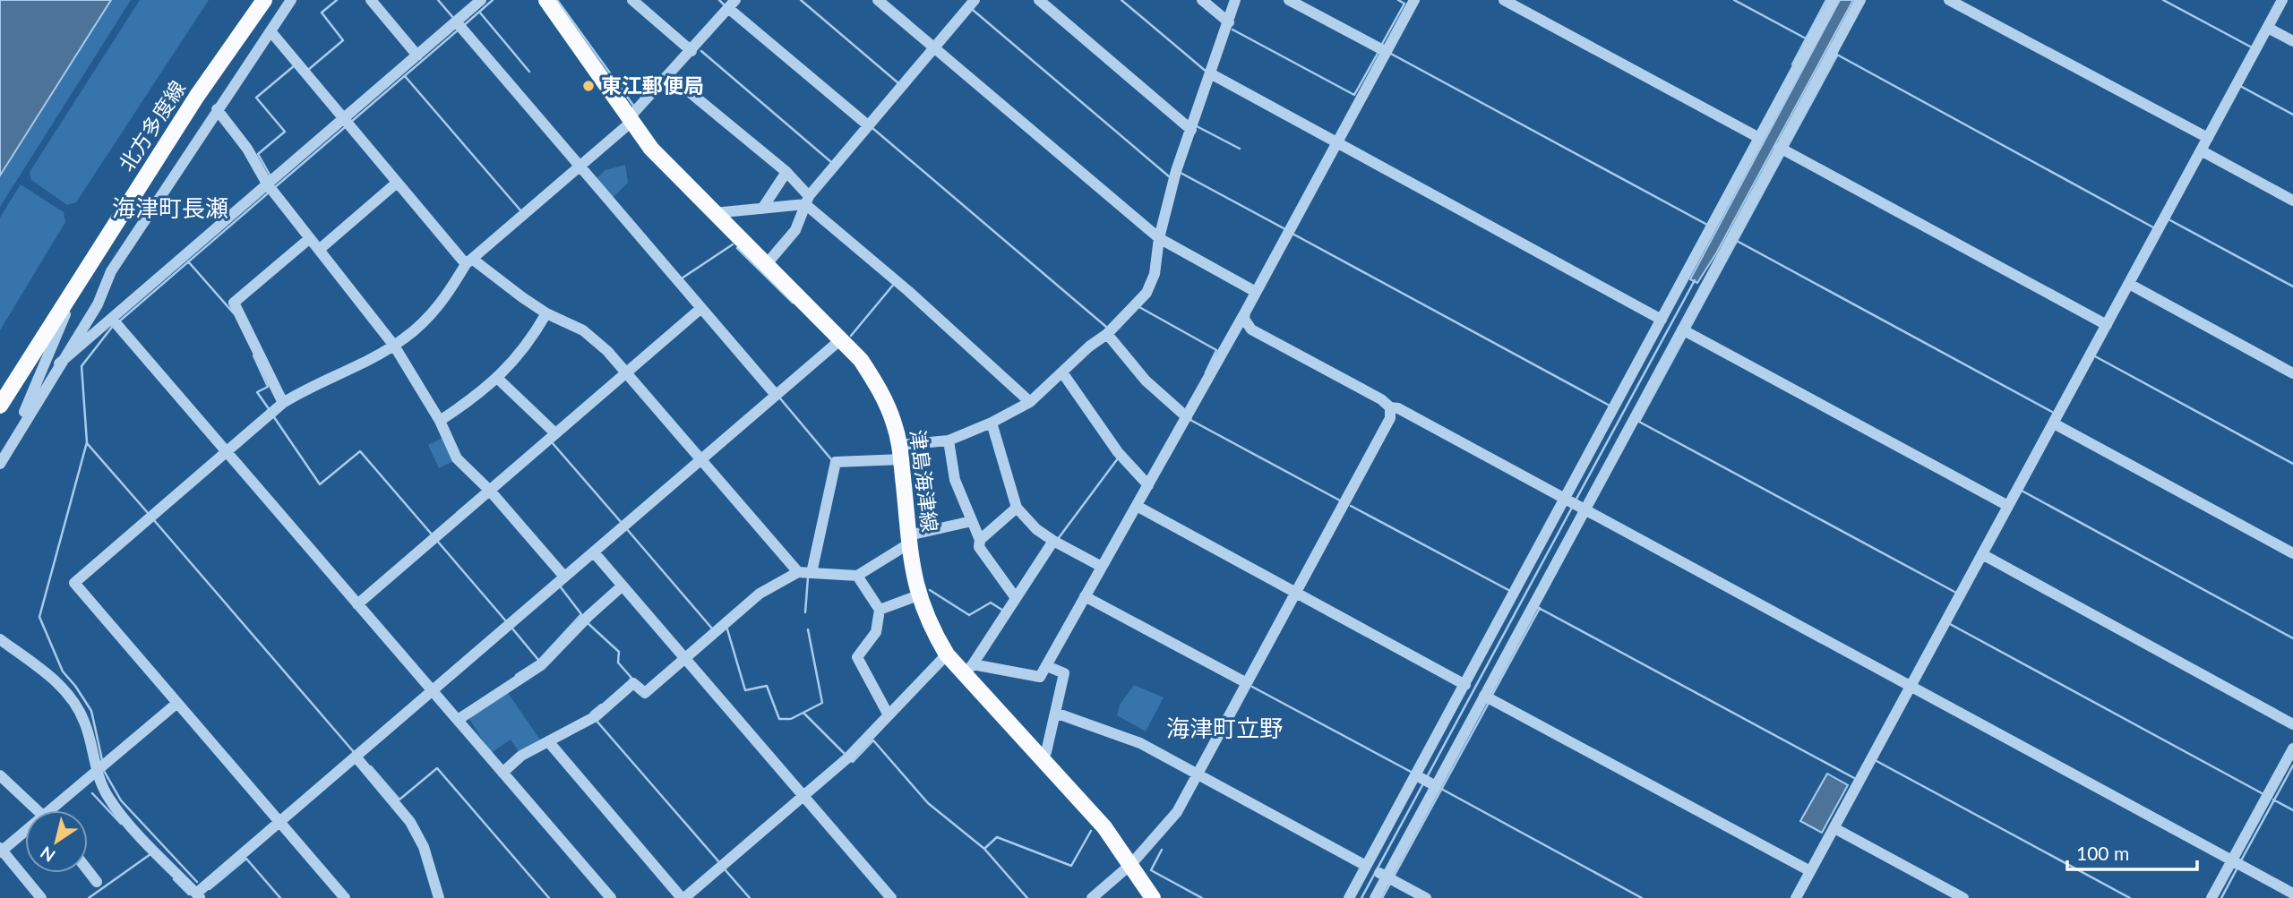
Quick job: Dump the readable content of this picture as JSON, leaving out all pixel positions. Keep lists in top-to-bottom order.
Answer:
{
  "streets": {
    "main road": ["北方多度線", "津島海津線"]
  },
  "districts": ["海津町長瀬", "海津町立野"],
  "places": ["東江郵便局"],
  "scale_bar": "100 m",
  "north": "bottom left"
}
